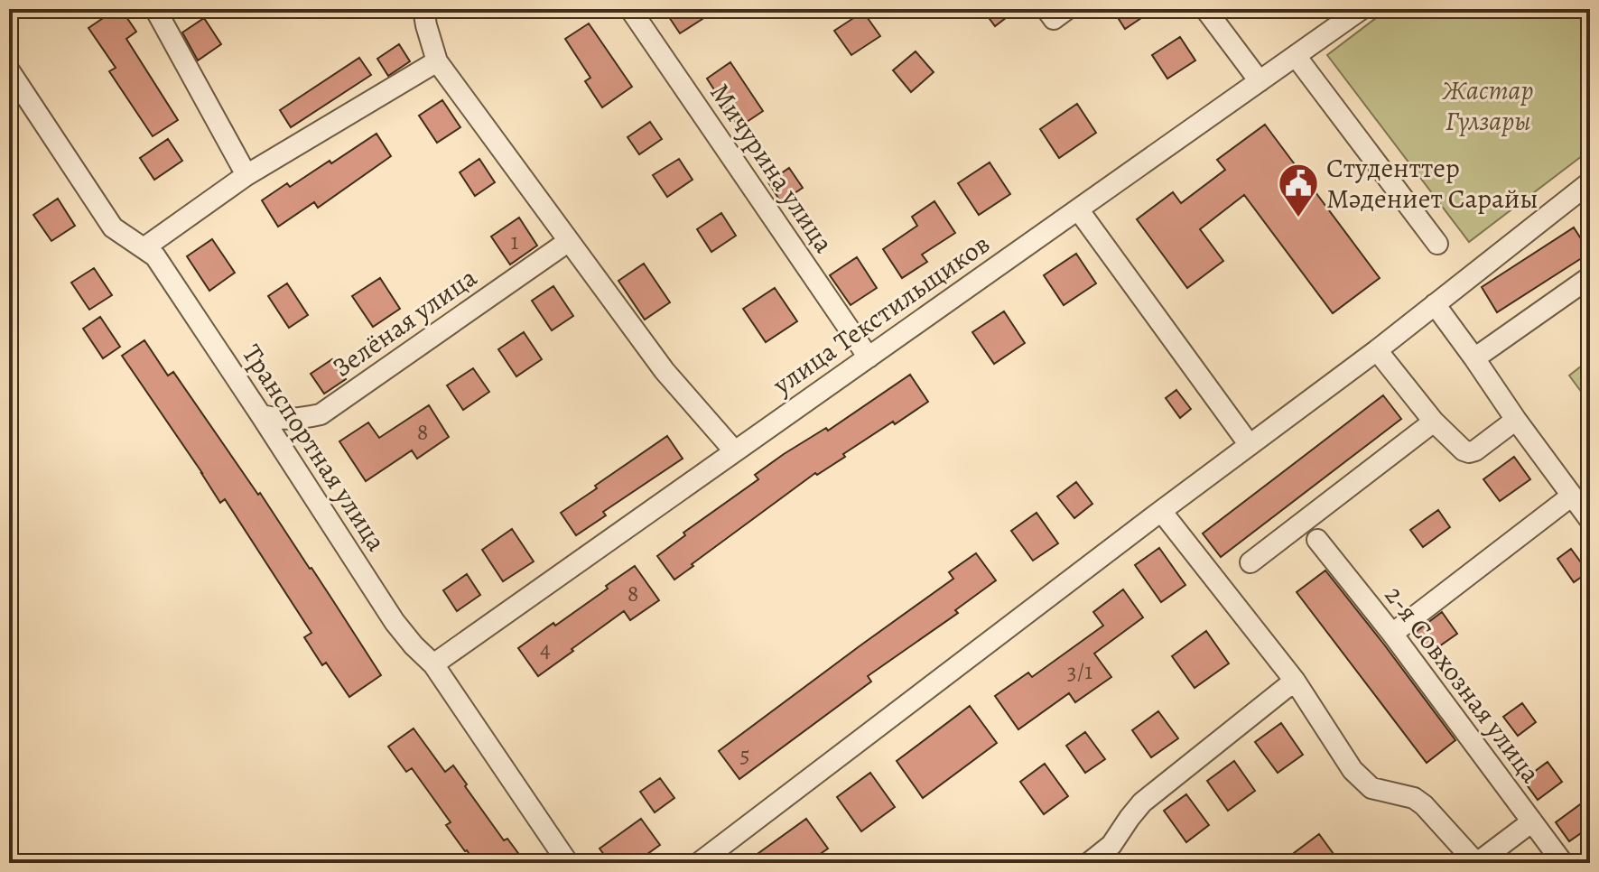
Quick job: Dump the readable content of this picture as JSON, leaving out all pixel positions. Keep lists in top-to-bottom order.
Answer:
{
  "streets": {
    "street": [
      "Мичурина улица",
      "улица Текстильщиков",
      "Зелёная улица",
      "Транспортная улица",
      "2-я Совхозная улица"
    ]
  },
  "crossings": [
    ["Мичурина улица", "улица Текстильщиков"],
    ["улица Текстильщиков", "Транспортная улица"],
    ["Зелёная улица", "Транспортная улица"]
  ],
  "parks": ["Жастар Гүлзары"],
  "places": {
    "public building": ["Студенттер Мәдениет Сарайы"]
  },
  "house_numbers": [
    "1",
    "8",
    "8",
    "4",
    "3/1",
    "5"
  ]
}
